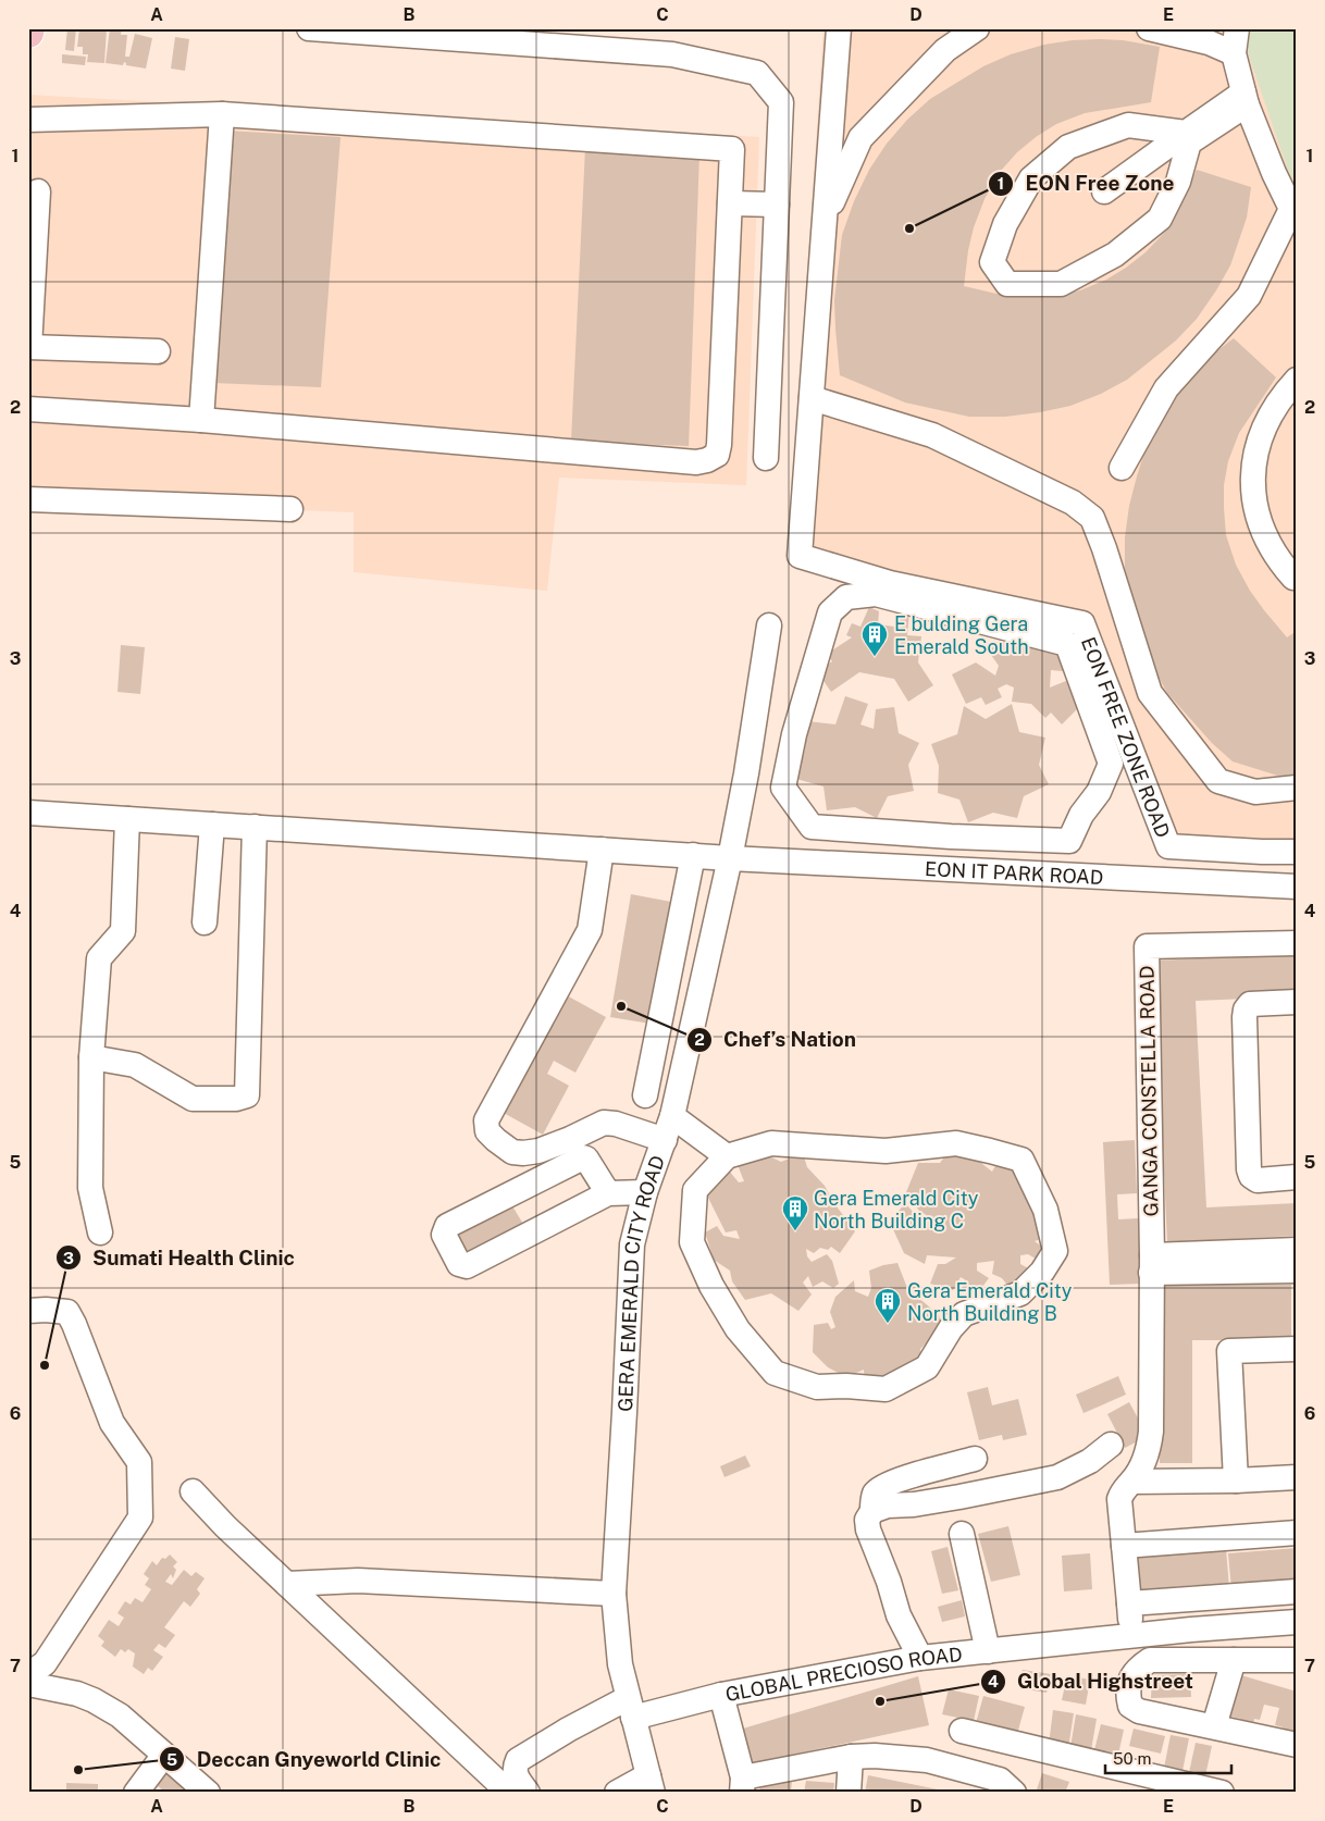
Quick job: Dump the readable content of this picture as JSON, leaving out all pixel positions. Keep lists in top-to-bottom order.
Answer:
{
  "streets": {
    "street": [
      "EON FREE ZONE ROAD",
      "EON IT PARK ROAD",
      "GANGA CONSTELLA ROAD",
      "GERA EMERALD CITY ROAD",
      "GLOBAL PRECIOSO ROAD"
    ]
  },
  "crossings": [
    ["EON IT PARK ROAD", "GERA EMERALD CITY ROAD"],
    ["GANGA CONSTELLA ROAD", "GLOBAL PRECIOSO ROAD"],
    ["GERA EMERALD CITY ROAD", "GLOBAL PRECIOSO ROAD"]
  ],
  "places": {
    "other": [
      "EON Free Zone",
      "Chef’s Nation",
      "Sumati Health Clinic",
      "Global Highstreet",
      "Deccan Gnyeworld Clinic"
    ],
    "building": ["E bulding Gera Emerald South", "Gera Emerald City North Building C", "Gera Emerald City North Building B"]
  },
  "scale_bar": "50 m",
  "grid": {
    "columns": [
      "A",
      "B",
      "C",
      "D",
      "E"
    ],
    "rows": [
      "1",
      "2",
      "3",
      "4",
      "5",
      "6",
      "7"
    ]
  }
}
